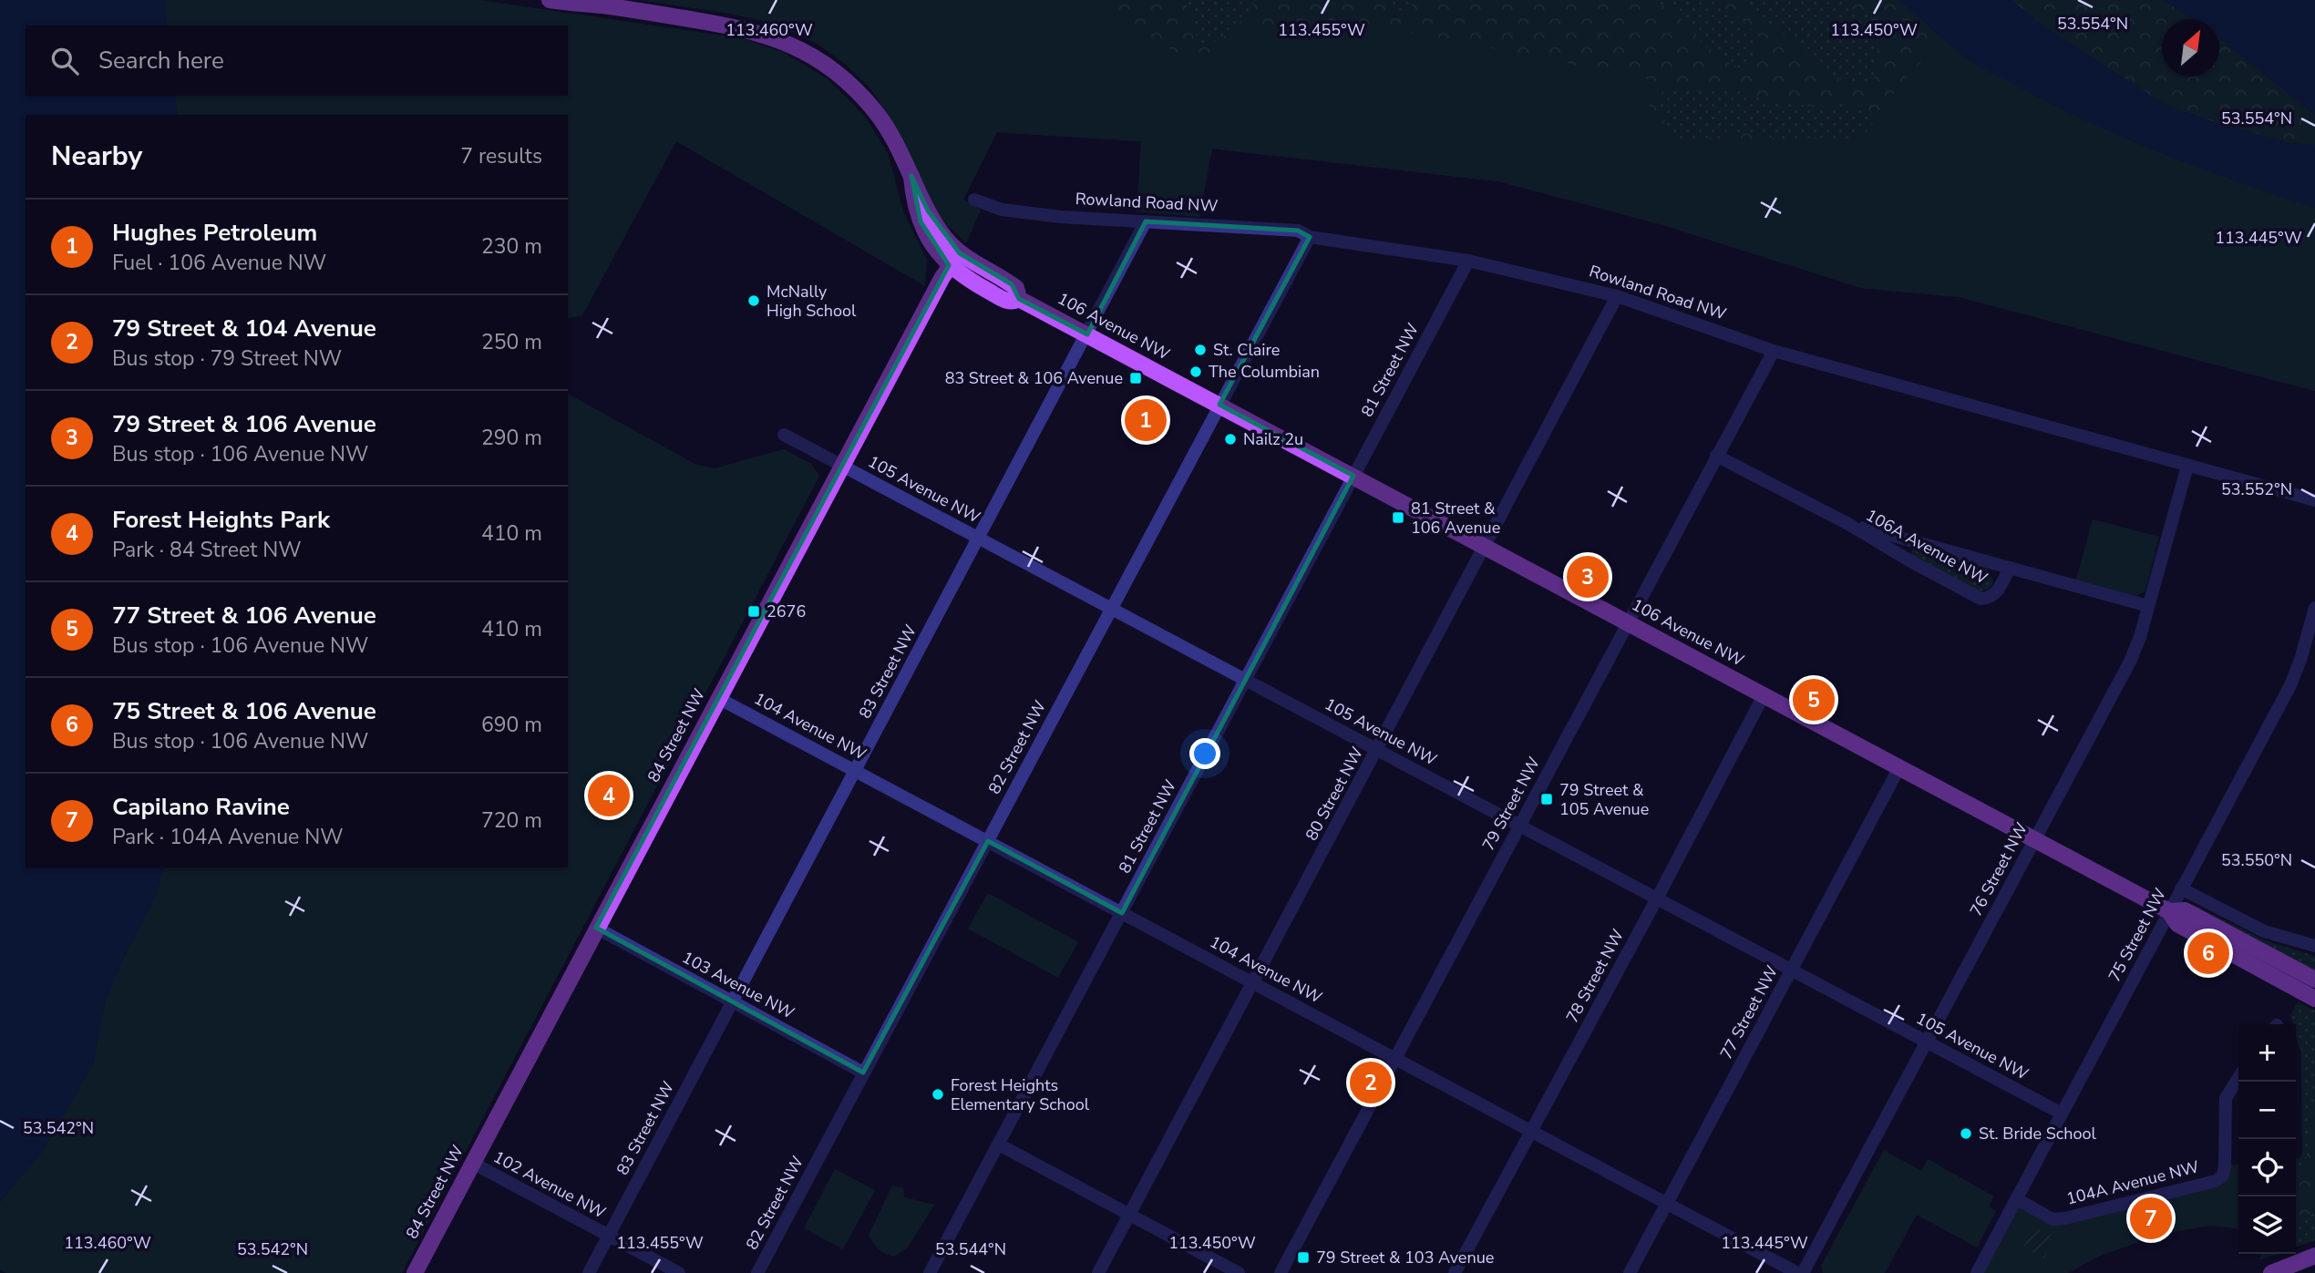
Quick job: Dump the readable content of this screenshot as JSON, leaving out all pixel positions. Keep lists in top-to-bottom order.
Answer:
{
  "streets": {
    "main road": ["106 Avenue NW", "84 Street NW"],
    "street": [
      "Rowland Road NW",
      "81 Street NW",
      "105 Avenue NW",
      "106A Avenue NW",
      "83 Street NW",
      "104 Avenue NW",
      "82 Street NW",
      "80 Street NW",
      "79 Street NW",
      "76 Street NW",
      "75 Street NW",
      "78 Street NW",
      "103 Avenue NW",
      "77 Street NW",
      "104A Avenue NW",
      "102 Avenue NW"
    ]
  },
  "crossings": [
    ["Rowland Road NW", "81 Street NW"],
    ["Rowland Road NW", "83 Street NW"],
    ["Rowland Road NW", "82 Street NW"],
    ["Rowland Road NW", "80 Street NW"],
    ["Rowland Road NW", "79 Street NW"],
    ["Rowland Road NW", "76 Street NW"],
    ["106 Avenue NW", "81 Street NW"],
    ["106 Avenue NW", "83 Street NW"],
    ["106 Avenue NW", "84 Street NW"],
    ["106 Avenue NW", "82 Street NW"],
    ["106 Avenue NW", "80 Street NW"],
    ["106 Avenue NW", "79 Street NW"],
    ["106 Avenue NW", "76 Street NW"],
    ["106 Avenue NW", "75 Street NW"],
    ["106 Avenue NW", "78 Street NW"],
    ["106 Avenue NW", "77 Street NW"],
    ["81 Street NW", "105 Avenue NW"],
    ["81 Street NW", "104 Avenue NW"],
    ["105 Avenue NW", "83 Street NW"],
    ["105 Avenue NW", "84 Street NW"],
    ["105 Avenue NW", "82 Street NW"],
    ["105 Avenue NW", "80 Street NW"],
    ["105 Avenue NW", "79 Street NW"],
    ["105 Avenue NW", "76 Street NW"],
    ["105 Avenue NW", "75 Street NW"],
    ["105 Avenue NW", "78 Street NW"],
    ["105 Avenue NW", "77 Street NW"],
    ["106A Avenue NW", "79 Street NW"],
    ["106A Avenue NW", "76 Street NW"],
    ["83 Street NW", "104 Avenue NW"],
    ["83 Street NW", "103 Avenue NW"],
    ["83 Street NW", "102 Avenue NW"],
    ["104 Avenue NW", "84 Street NW"],
    ["104 Avenue NW", "82 Street NW"],
    ["104 Avenue NW", "80 Street NW"],
    ["104 Avenue NW", "79 Street NW"],
    ["104 Avenue NW", "78 Street NW"],
    ["104 Avenue NW", "77 Street NW"],
    ["84 Street NW", "103 Avenue NW"],
    ["84 Street NW", "102 Avenue NW"],
    ["82 Street NW", "103 Avenue NW"],
    ["75 Street NW", "104A Avenue NW"]
  ],
  "places": {
    "other": [
      "McNally High School",
      "St. Claire",
      "The Columbian",
      "Nailz 2u",
      "Forest Heights Elementary School",
      "St. Bride School"
    ],
    "transit": [
      "83 Street & 106 Avenue",
      "81 Street & 106 Avenue",
      "2676",
      "79 Street & 105 Avenue",
      "79 Street & 103 Avenue"
    ]
  },
  "north": "top right",
  "page": {
    "search": "Search here",
    "heading": ["Nearby", "7 results"],
    "list": [
      {
        "mark": "1",
        "name": "Hughes Petroleum",
        "note": "Fuel · 106 Avenue NW",
        "value": "230 m"
      },
      {
        "mark": "2",
        "name": "79 Street & 104 Avenue",
        "note": "Bus stop · 79 Street NW",
        "value": "250 m"
      },
      {
        "mark": "3",
        "name": "79 Street & 106 Avenue",
        "note": "Bus stop · 106 Avenue NW",
        "value": "290 m"
      },
      {
        "mark": "4",
        "name": "Forest Heights Park",
        "note": "Park · 84 Street NW",
        "value": "410 m"
      },
      {
        "mark": "5",
        "name": "77 Street & 106 Avenue",
        "note": "Bus stop · 106 Avenue NW",
        "value": "410 m"
      },
      {
        "mark": "6",
        "name": "75 Street & 106 Avenue",
        "note": "Bus stop · 106 Avenue NW",
        "value": "690 m"
      },
      {
        "mark": "7",
        "name": "Capilano Ravine",
        "note": "Park · 104A Avenue NW",
        "value": "720 m"
      }
    ],
    "pins": [
      "1",
      "3",
      "5",
      "4",
      "6",
      "2",
      "7"
    ],
    "map_buttons": ["+", "−"]
  },
  "coordinates": [
    "53.554°N",
    "113.460°W",
    "113.455°W",
    "113.450°W",
    "113.445°W",
    "53.552°N",
    "53.550°N",
    "53.542°N",
    "53.544°N"
  ]
}
